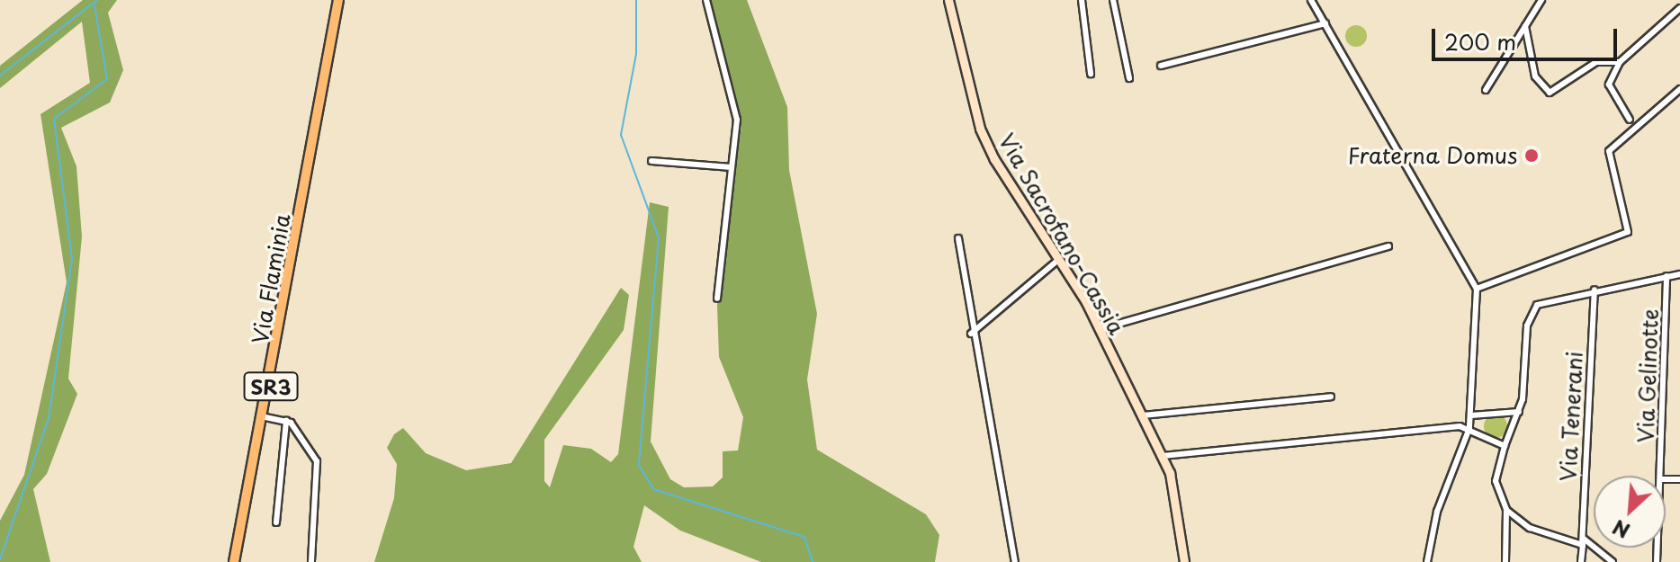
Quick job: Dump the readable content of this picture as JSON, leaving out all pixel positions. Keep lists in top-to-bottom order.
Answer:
{
  "streets": {
    "main road": ["Via Flaminia", "SR3"],
    "street": ["Via Sacrofano-Cassia", "Via Gelinotte", "Via Tenerani"]
  },
  "places": ["Fraterna Domus"],
  "scale_bar": "200 m",
  "north": "bottom left"
}
